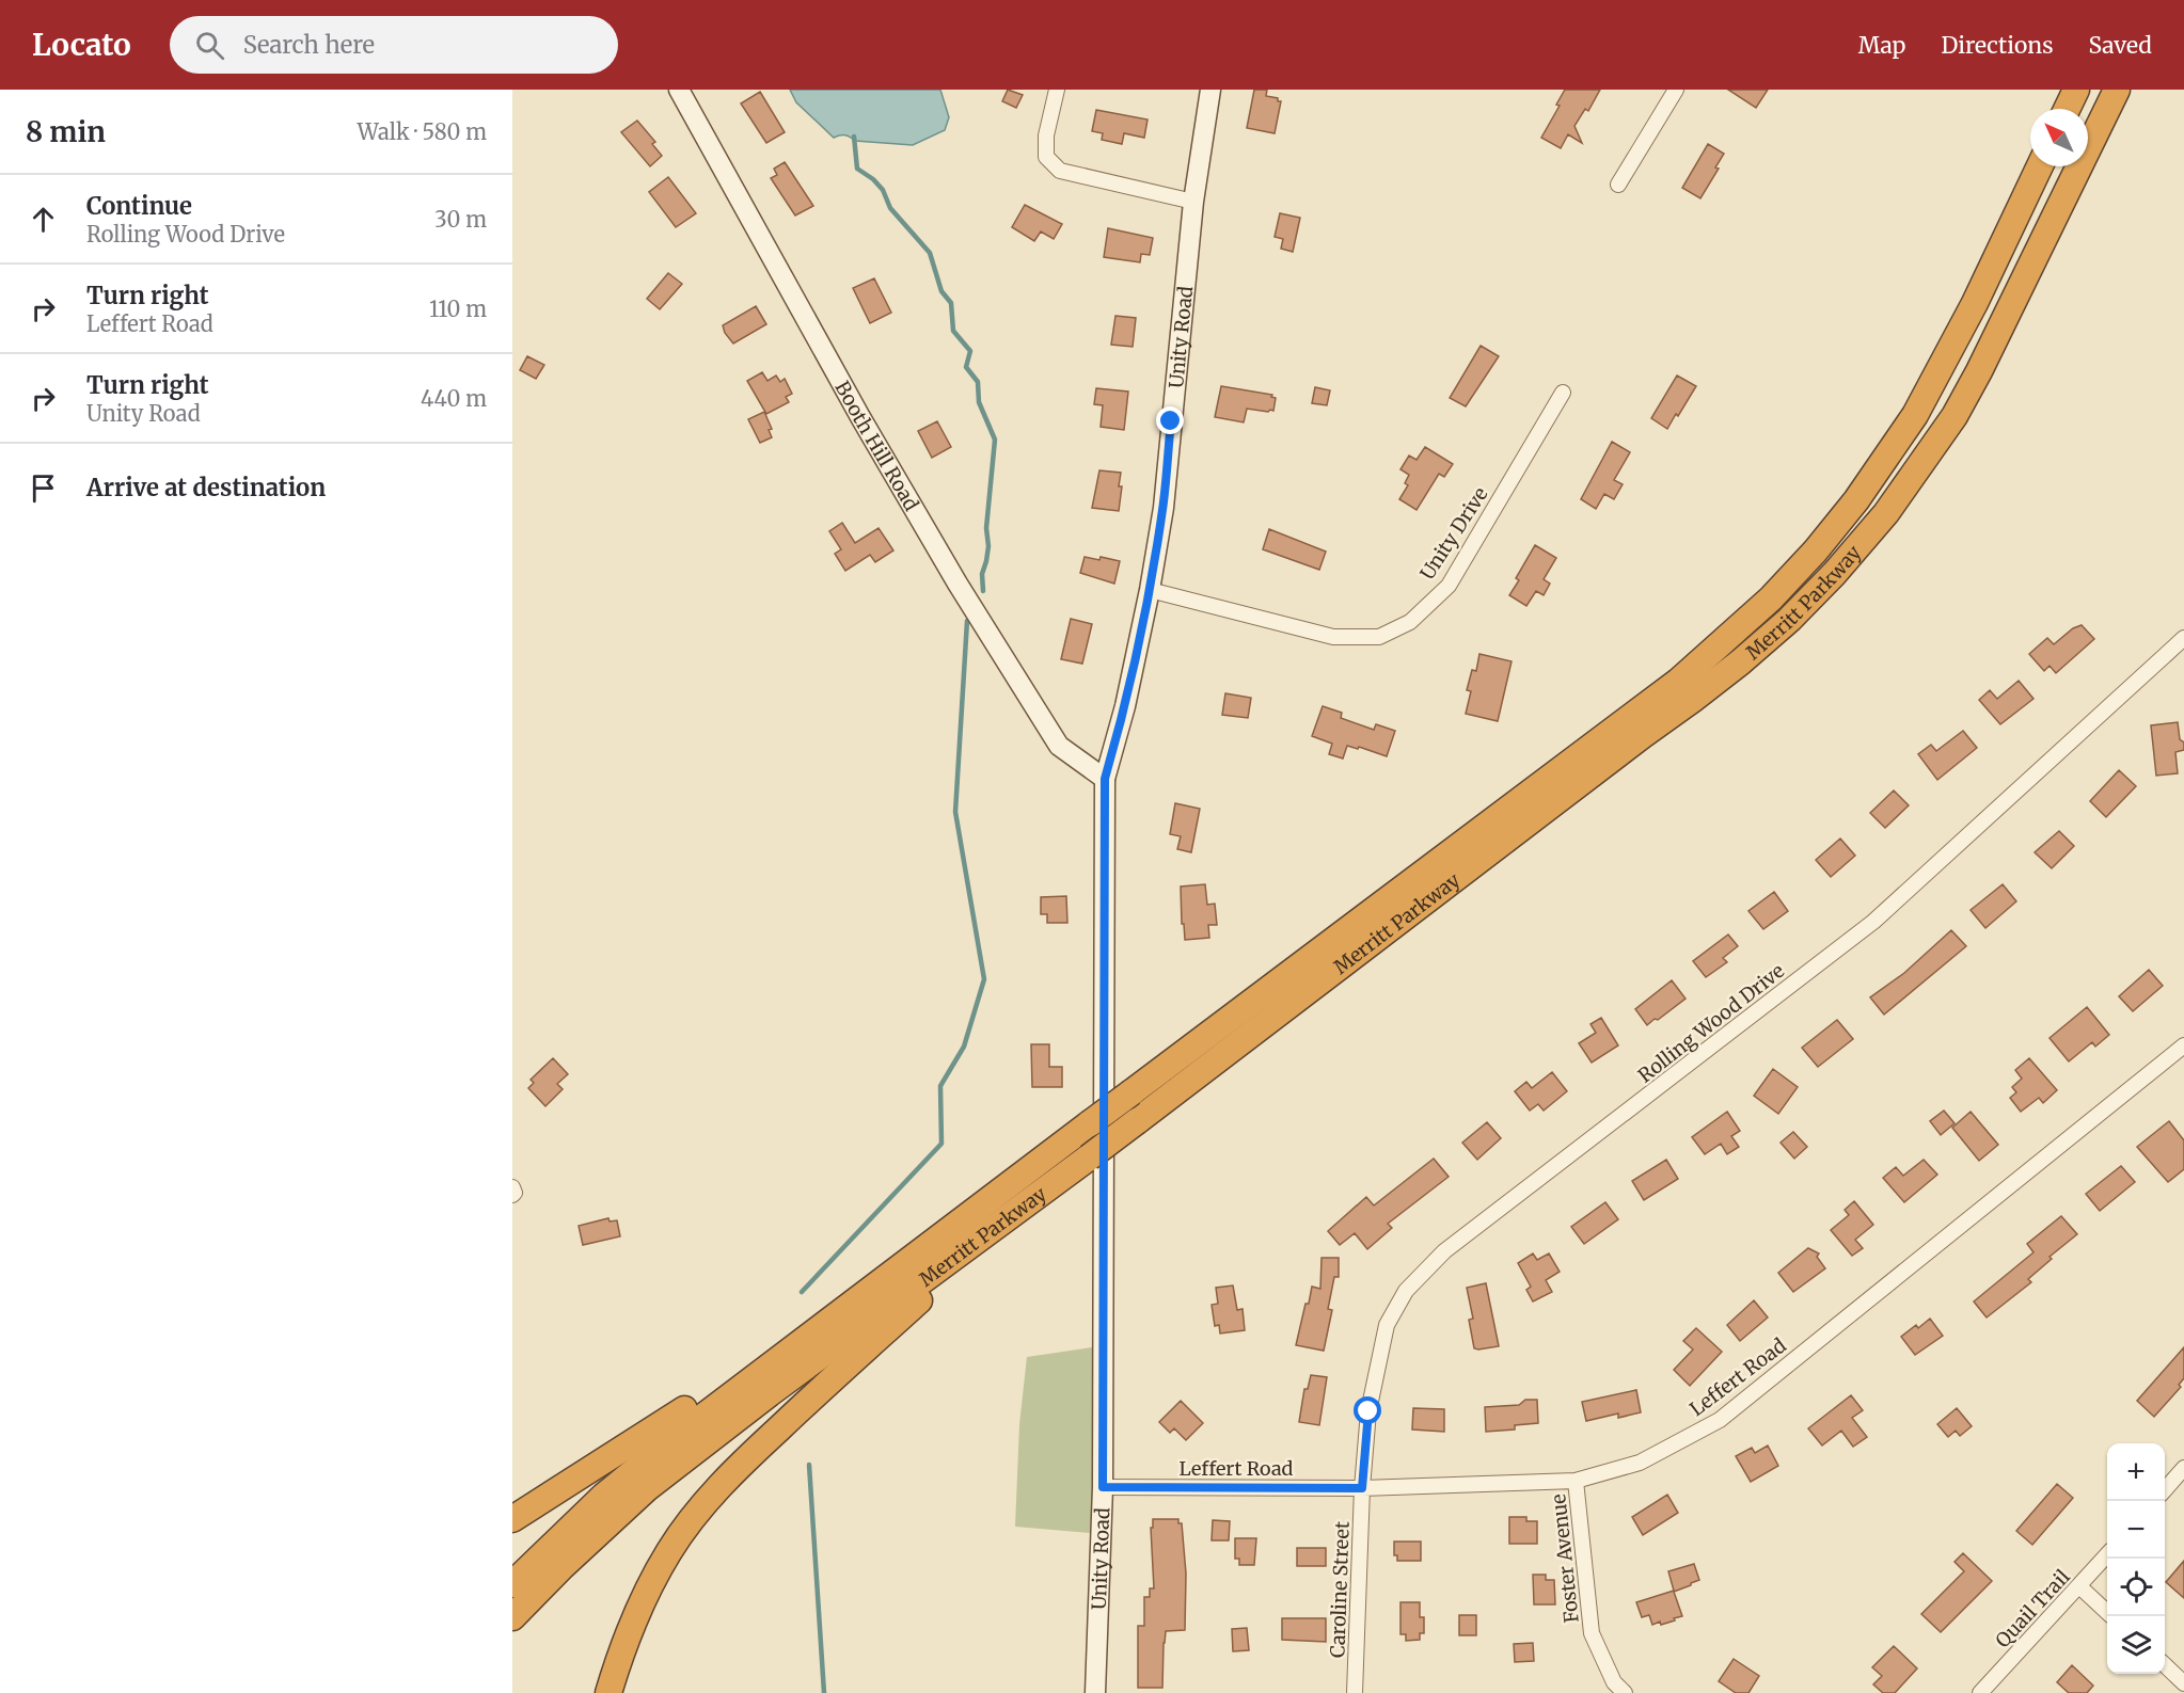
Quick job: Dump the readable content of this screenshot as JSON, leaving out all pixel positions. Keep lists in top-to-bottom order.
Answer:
{
  "streets": {
    "highway": ["Merritt Parkway"],
    "main road": ["Unity Road", "Booth Hill Road"],
    "street": [
      "Unity Drive",
      "Rolling Wood Drive",
      "Leffert Road",
      "Foster Avenue",
      "Caroline Street",
      "Quail Trail"
    ]
  },
  "crossings": [
    ["Unity Road", "Booth Hill Road"],
    ["Unity Road", "Unity Drive"],
    ["Unity Road", "Leffert Road"],
    ["Rolling Wood Drive", "Leffert Road"],
    ["Rolling Wood Drive", "Caroline Street"],
    ["Leffert Road", "Foster Avenue"],
    ["Leffert Road", "Caroline Street"]
  ],
  "north": "top left",
  "page": {
    "header": "Locato",
    "search": "Search here",
    "nav": ["Map", "Directions", "Saved"],
    "heading": ["8 min", "Walk · 580 m"],
    "list": [
      ["Continue", "Rolling Wood Drive", "30 m"],
      ["Turn right", "Leffert Road", "110 m"],
      ["Turn right", "Unity Road", "440 m"],
      "Arrive at destination"
    ],
    "map_buttons": ["+", "−"]
  }
}
